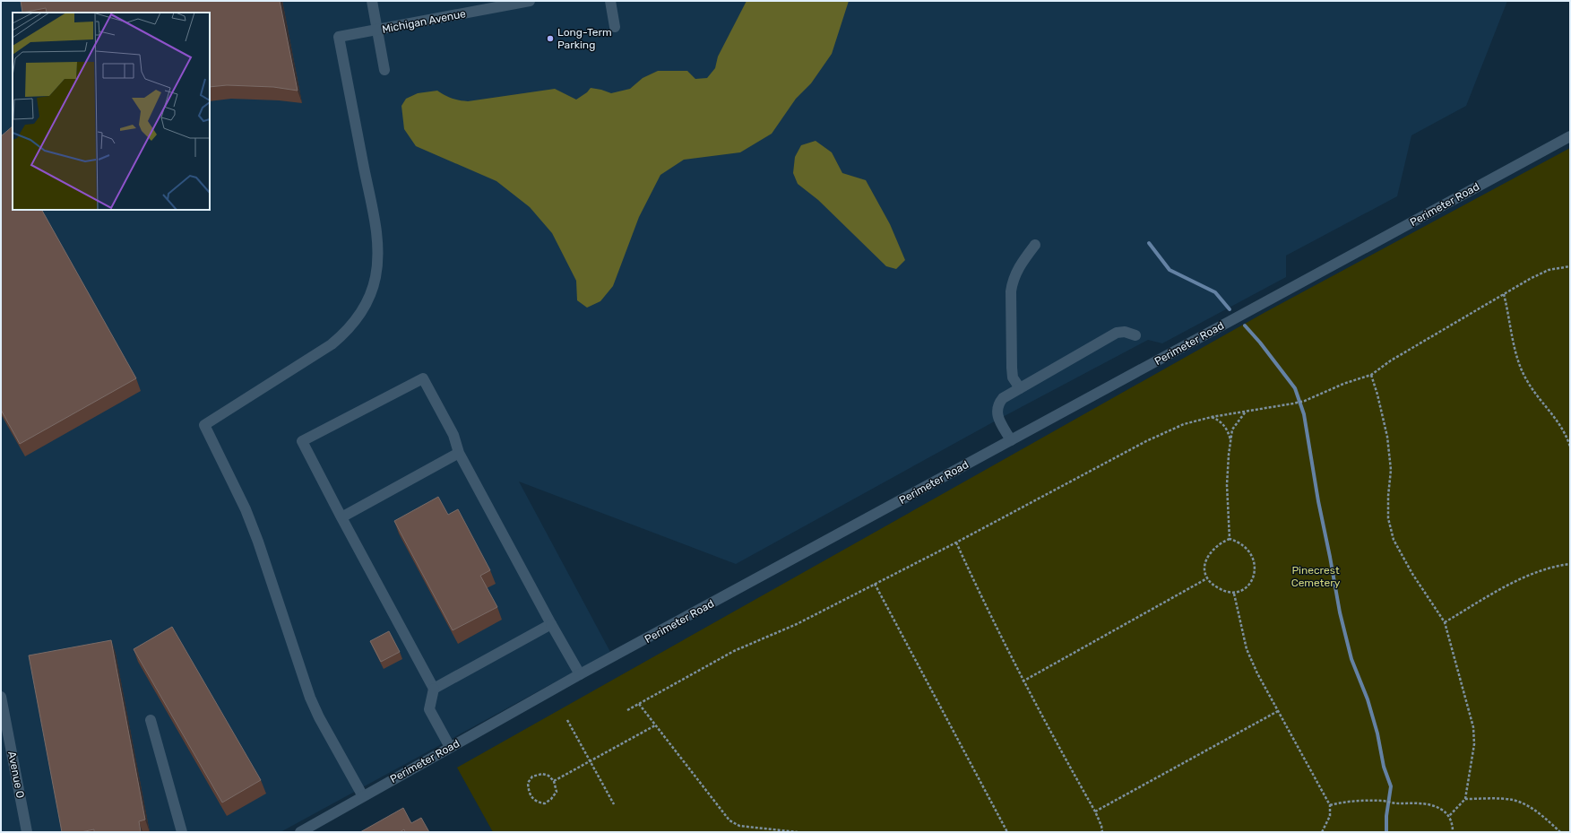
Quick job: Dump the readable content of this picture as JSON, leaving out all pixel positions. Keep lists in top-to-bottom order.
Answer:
{
  "streets": {
    "street": ["Michigan Avenue", "Perimeter Road", "Avenue O"]
  },
  "crossings": [
    ["Michigan Avenue", "Perimeter Road"]
  ],
  "parks": ["Pinecrest Cemetery"],
  "places": ["Long-Term Parking"]
}
